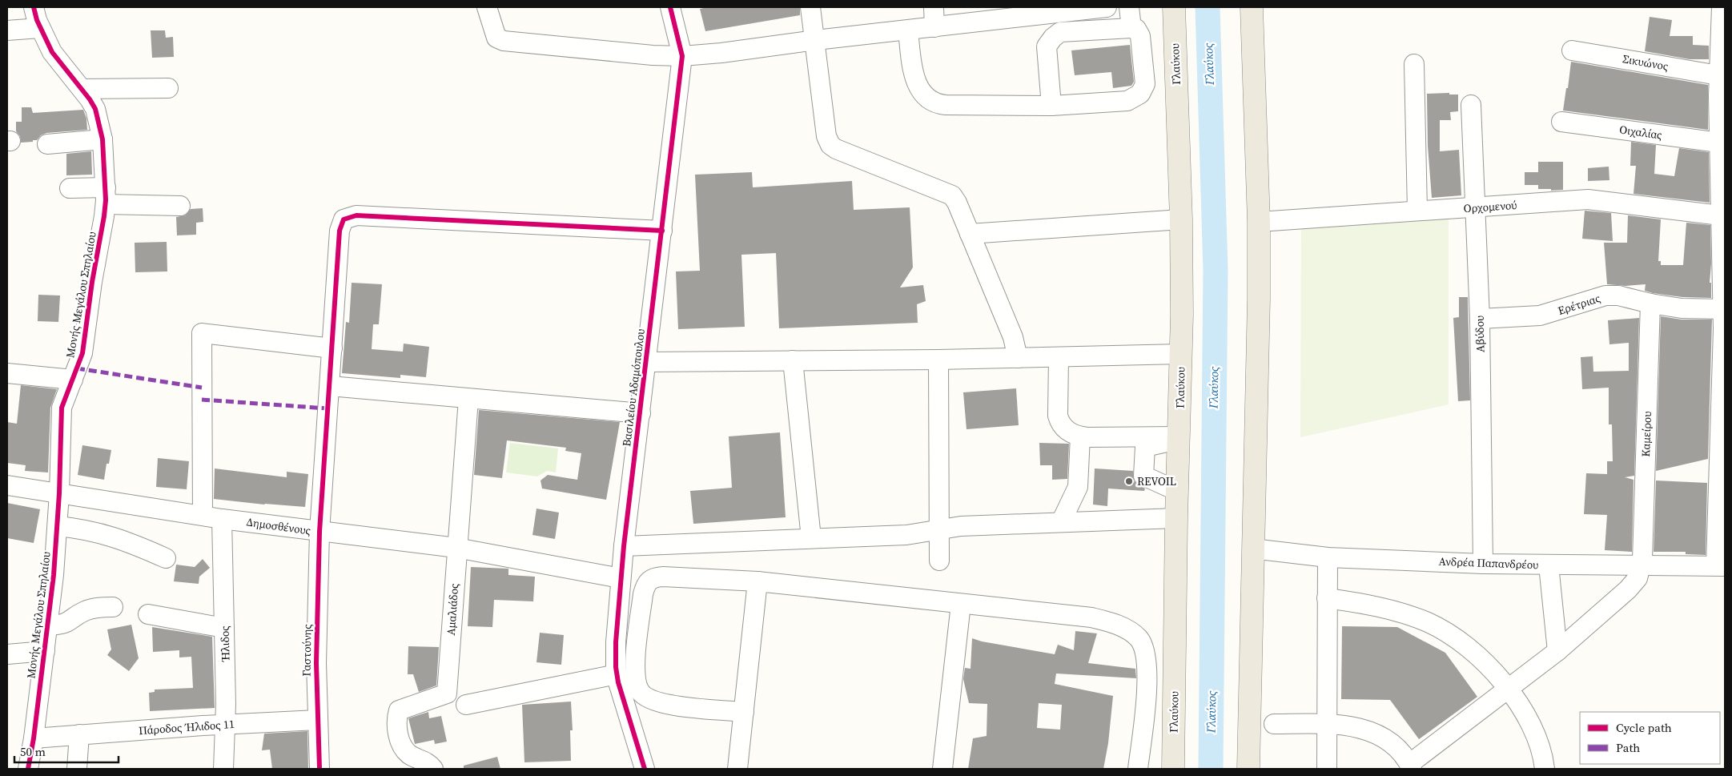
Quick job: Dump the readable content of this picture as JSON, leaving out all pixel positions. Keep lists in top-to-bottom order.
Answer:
{
  "streets": {
    "main road": ["Γλαύκου"],
    "street": [
      "Σικυώνος",
      "Οιχαλίας",
      "Ορχομενού",
      "Μονής Μεγάλου Σπηλαίου",
      "Ερέτριας",
      "Αβύδου",
      "Βασιλείου Αδαμόπουλου",
      "Καμείρου",
      "Δημοσθένους",
      "Ανδρέα Παπανδρέου",
      "Αμαλιάδος",
      "Ήλιδος",
      "Γαστούνης",
      "Πάροδος Ήλιδος 11"
    ]
  },
  "crossings": [
    ["Ορχομενού", "Αβύδου"],
    ["Μονής Μεγάλου Σπηλαίου", "Δημοσθένους"],
    ["Μονής Μεγάλου Σπηλαίου", "Πάροδος Ήλιδος 11"],
    ["Ερέτριας", "Αβύδου"],
    ["Ερέτριας", "Καμείρου"],
    ["Αβύδου", "Ανδρέα Παπανδρέου"],
    ["Βασιλείου Αδαμόπουλου", "Δημοσθένους"],
    ["Βασιλείου Αδαμόπουλου", "Γαστούνης"],
    ["Καμείρου", "Ανδρέα Παπανδρέου"],
    ["Δημοσθένους", "Αμαλιάδος"],
    ["Δημοσθένους", "Ήλιδος"],
    ["Δημοσθένους", "Γαστούνης"],
    ["Ήλιδος", "Πάροδος Ήλιδος 11"],
    ["Γαστούνης", "Πάροδος Ήλιδος 11"]
  ],
  "water": ["Γλαύκος"],
  "places": ["REVOIL"],
  "legend": ["Cycle path", "Path"],
  "scale_bar": "50 m"
}
